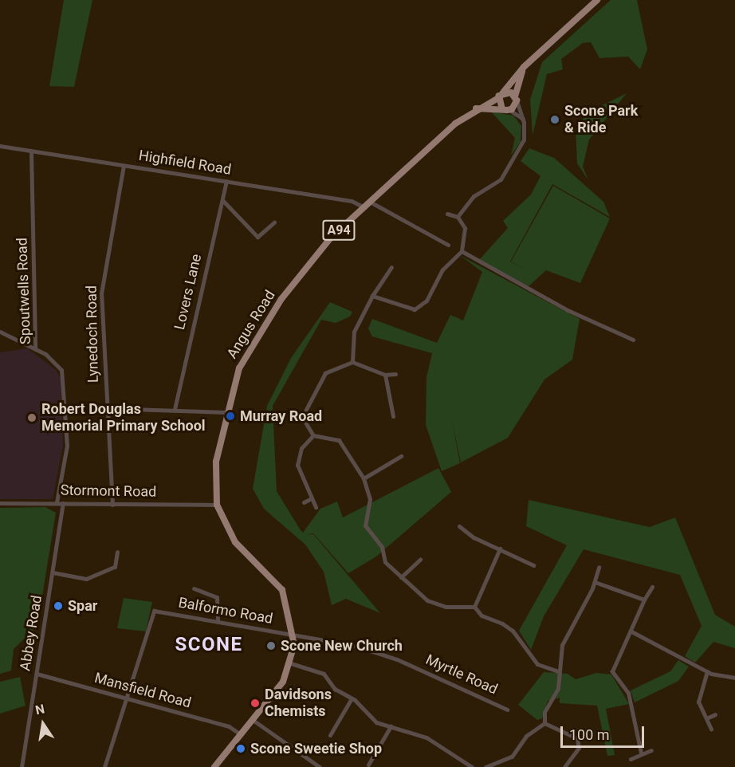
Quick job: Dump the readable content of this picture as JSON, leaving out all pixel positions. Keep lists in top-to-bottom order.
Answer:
{
  "streets": {
    "main road": ["A94", "Angus Road"],
    "street": [
      "Highfield Road",
      "Spoutwells Road",
      "Lovers Lane",
      "Lynedoch Road",
      "Stormont Road",
      "Balformo Road",
      "Abbey Road",
      "Myrtle Road",
      "Mansfield Road"
    ]
  },
  "crossings": [
    ["Highfield Road", "Spoutwells Road"],
    ["Highfield Road", "Lovers Lane"],
    ["Highfield Road", "Angus Road"],
    ["Highfield Road", "Lynedoch Road"],
    ["A94", "Angus Road"],
    ["A94", "Balformo Road"],
    ["A94", "Myrtle Road"],
    ["A94", "Mansfield Road"],
    ["Spoutwells Road", "Stormont Road"],
    ["Angus Road", "Stormont Road"],
    ["Angus Road", "Balformo Road"],
    ["Angus Road", "Myrtle Road"],
    ["Lynedoch Road", "Stormont Road"],
    ["Stormont Road", "Abbey Road"],
    ["Balformo Road", "Myrtle Road"],
    ["Balformo Road", "Mansfield Road"],
    ["Abbey Road", "Mansfield Road"]
  ],
  "districts": ["SCONE"],
  "places": [
    "Scone Park & Ride",
    "Murray Road",
    "Robert Douglas Memorial Primary School",
    "Spar",
    "Scone New Church",
    "Davidsons Chemists",
    "Scone Sweetie Shop"
  ],
  "scale_bar": "100 m",
  "north": "top"
}
